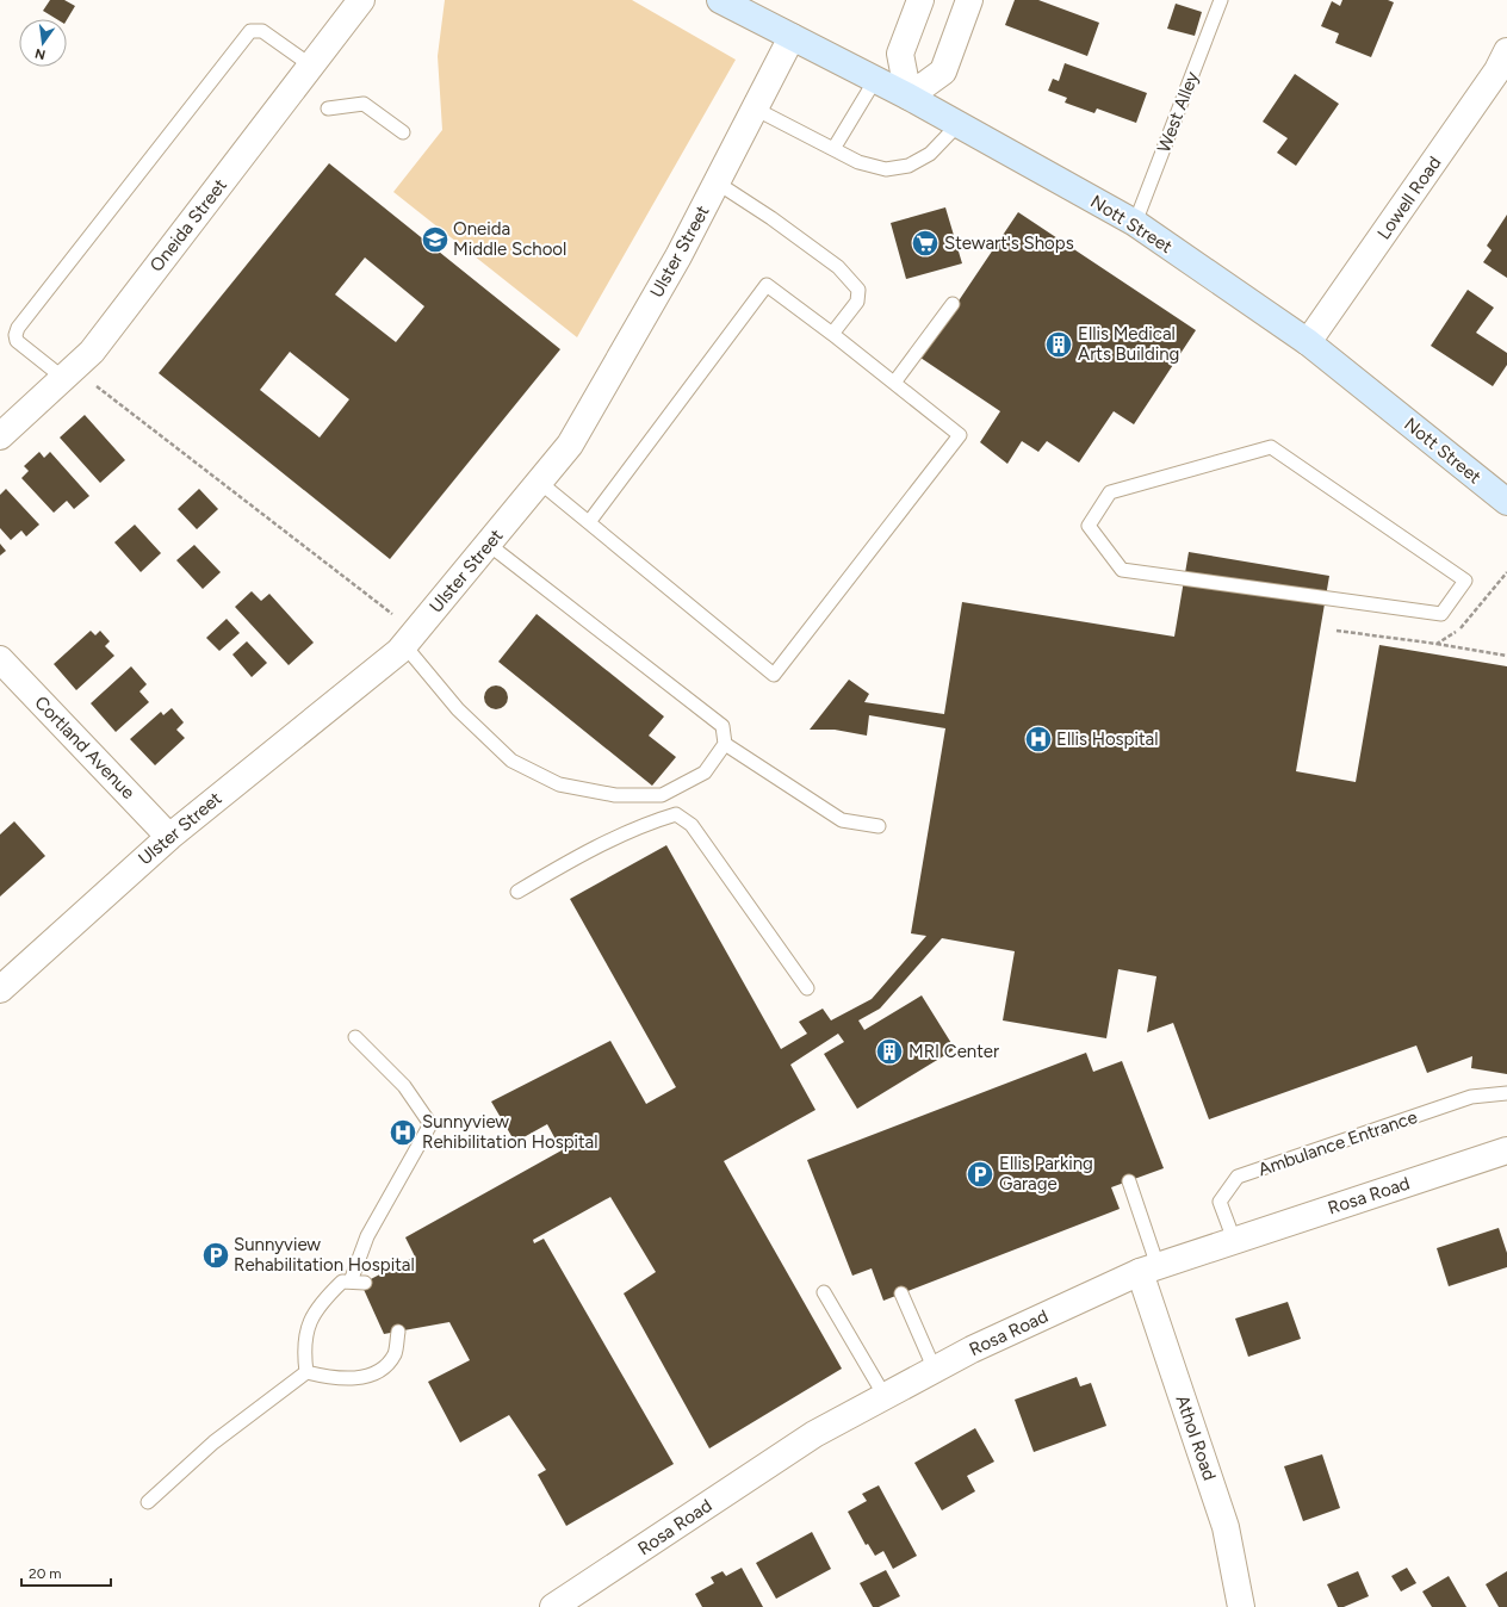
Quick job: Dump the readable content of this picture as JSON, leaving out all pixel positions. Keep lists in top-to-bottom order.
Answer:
{
  "streets": {
    "main road": ["Nott Street"],
    "street": [
      "Lowell Road",
      "Oneida Street",
      "Ulster Street",
      "Cortland Avenue",
      "Rosa Road",
      "Athol Road"
    ],
    "lane": ["West Alley", "Ambulance Entrance"]
  },
  "crossings": [
    ["West Alley", "Nott Street"],
    ["Lowell Road", "Nott Street"],
    ["Nott Street", "Ulster Street"],
    ["Ulster Street", "Cortland Avenue"],
    ["Ambulance Entrance", "Rosa Road"],
    ["Rosa Road", "Athol Road"]
  ],
  "places": {
    "school or university": ["Oneida Middle School"],
    "supermarket": ["Stewart's Shops"],
    "building": ["Ellis Medical Arts Building", "MRI Center"],
    "hospital": ["Ellis Hospital", "Sunnyview Rehibilitation Hospital"],
    "parking": ["Ellis Parking Garage", "Sunnyview Rehabilitation Hospital"]
  },
  "scale_bar": "20 m",
  "north": "bottom"
}
